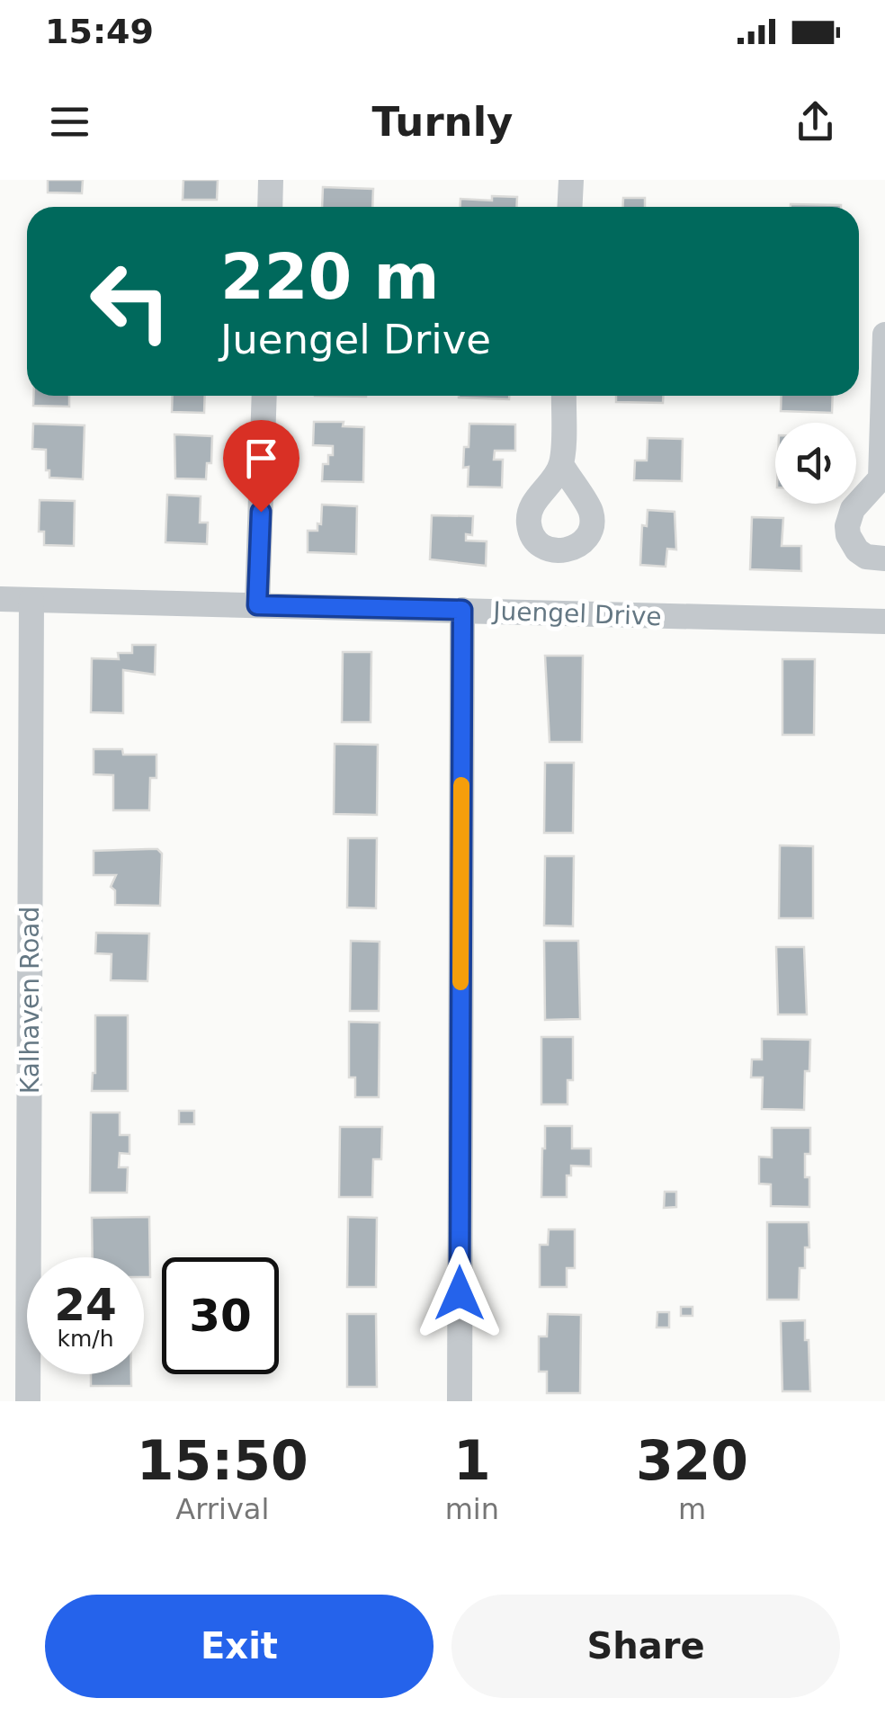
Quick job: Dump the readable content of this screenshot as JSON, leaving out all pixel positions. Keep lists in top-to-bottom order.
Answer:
{
  "streets": {
    "street": ["Juengel Drive", "Kalhaven Road"]
  },
  "crossings": [
    ["Juengel Drive", "Kalhaven Road"]
  ],
  "page": {
    "status": "15:49",
    "header": "Turnly",
    "turn": ["220 m", "Juengel Drive"],
    "speed": "24 km/h",
    "limit": "30",
    "eta": [
      "15:50",
      "Arrival",
      "1",
      "min",
      "320",
      "m"
    ],
    "buttons": ["Exit", "Share"]
  }
}
